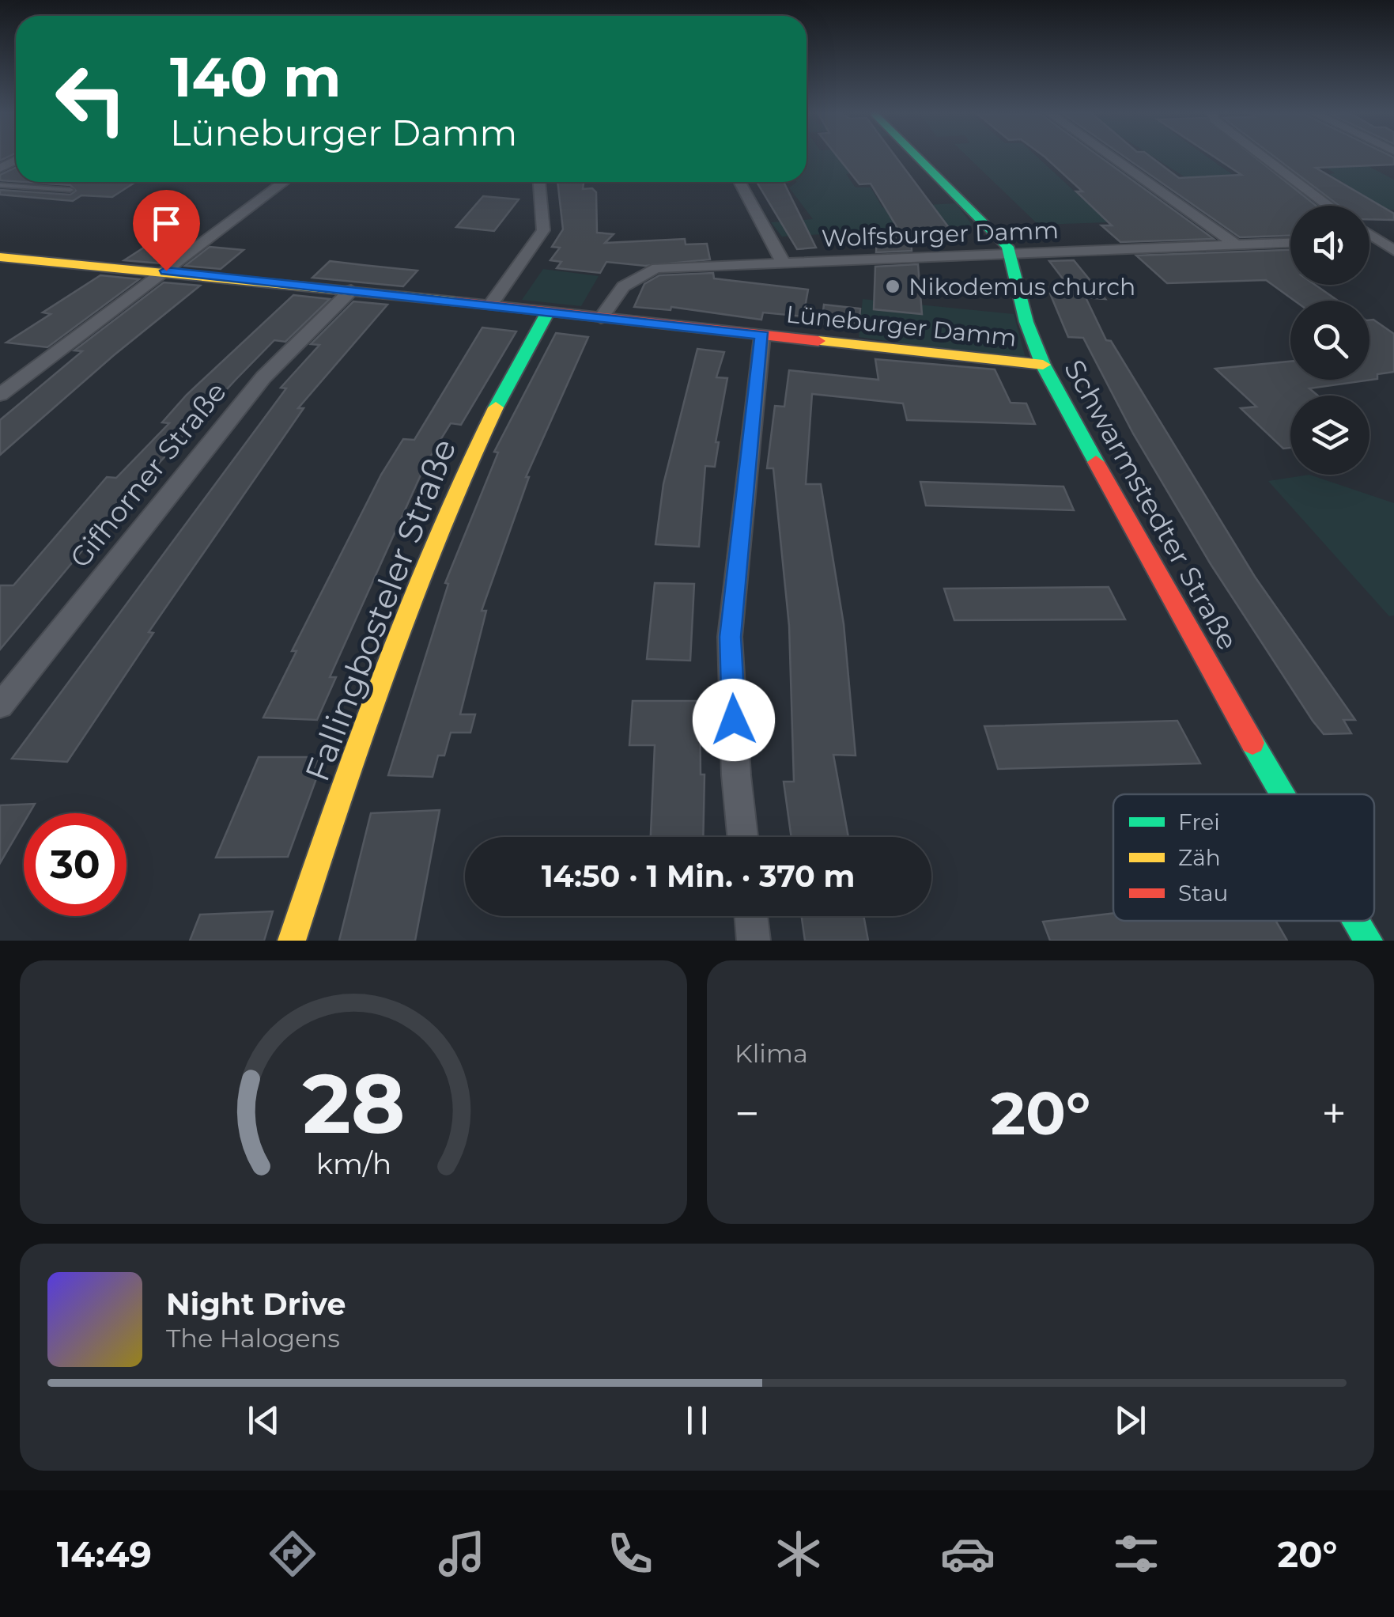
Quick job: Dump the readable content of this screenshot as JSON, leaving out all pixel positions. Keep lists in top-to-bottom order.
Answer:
{
  "streets": {
    "street": [
      "Wolfsburger Damm",
      "Lüneburger Damm",
      "Gifhorner Straße",
      "Schwarmstedter Straße",
      "Fallingbosteler Straße"
    ]
  },
  "crossings": [
    ["Wolfsburger Damm", "Lüneburger Damm"],
    ["Wolfsburger Damm", "Schwarmstedter Straße"],
    ["Lüneburger Damm", "Gifhorner Straße"],
    ["Lüneburger Damm", "Schwarmstedter Straße"],
    ["Lüneburger Damm", "Fallingbosteler Straße"]
  ],
  "places": ["Nikodemus church"],
  "legend": ["Frei", "Zäh", "Stau"],
  "page": {
    "turn": ["140 m", "Lüneburger Damm"],
    "limit": "30",
    "trip": "14:50 · 1 Min. · 370 m",
    "tile": "Klima",
    "heat": ["−", "20°", "+"],
    "song": ["Night Drive", "The Halogens"],
    "tabs": ["14:49", "20°"],
    "gauge": ["28", "km/h"]
  }
}
